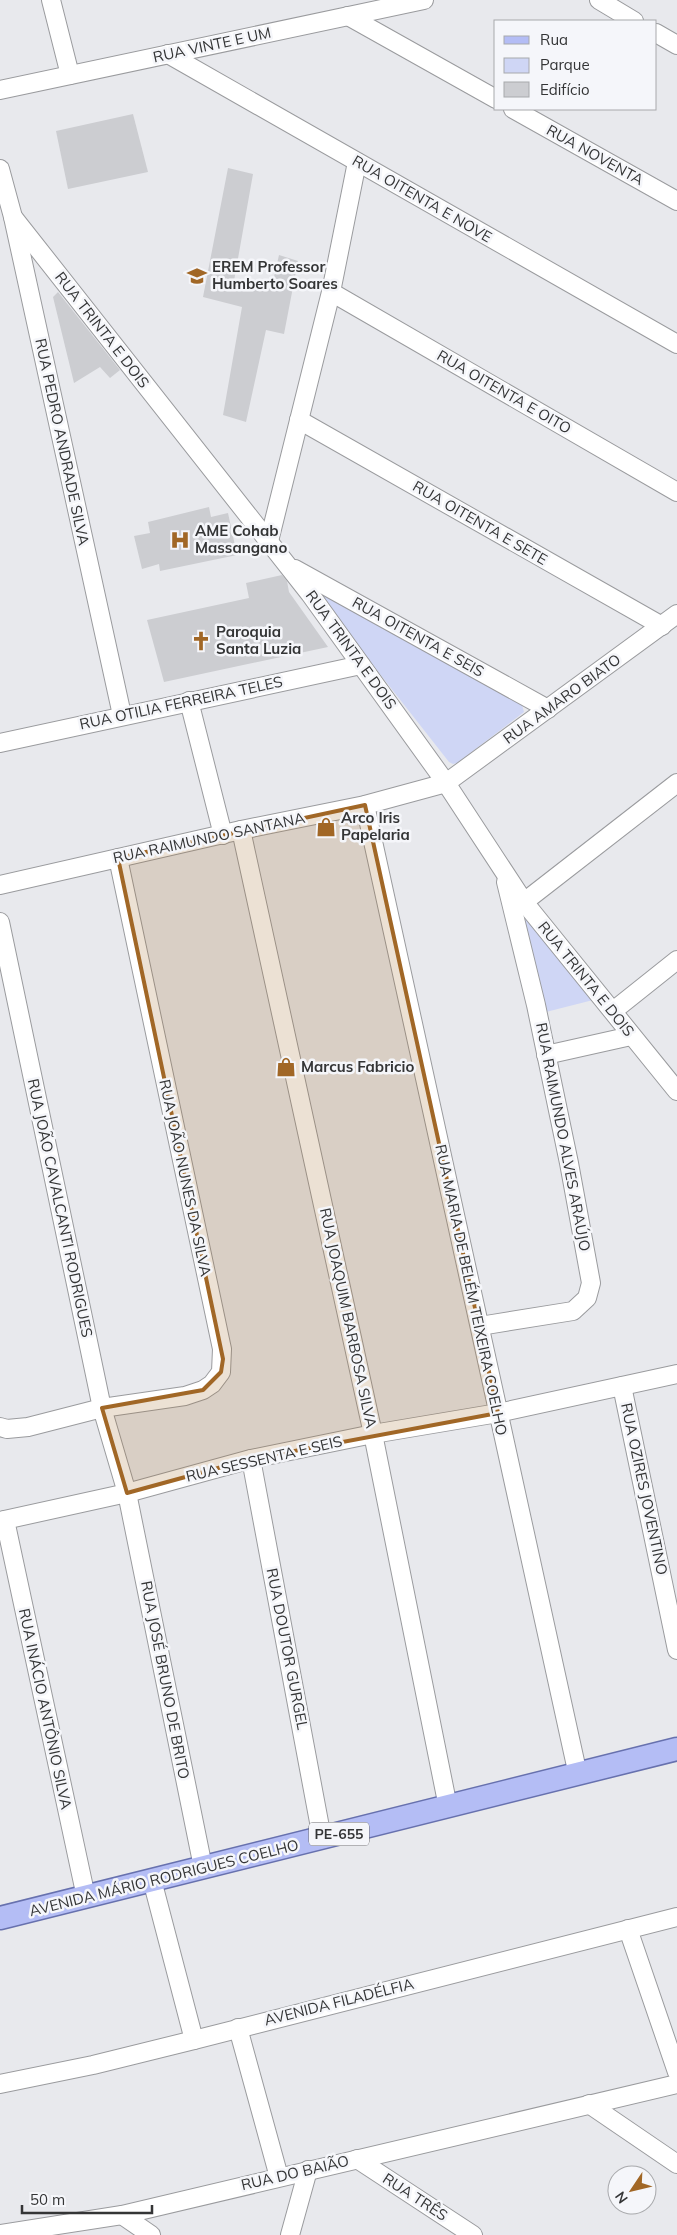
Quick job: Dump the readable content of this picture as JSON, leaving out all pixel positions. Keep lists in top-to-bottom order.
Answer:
{
  "streets": {
    "main road": ["PE-655", "AVENIDA MÁRIO RODRIGUES COELHO"],
    "street": [
      "RUA VINTE E UM",
      "RUA NOVENTA",
      "RUA OITENTA E NOVE",
      "RUA TRINTA E DOIS",
      "RUA OITENTA E OITO",
      "RUA PEDRO ANDRADE SILVA",
      "RUA OITENTA E SETE",
      "RUA OITENTA E SEIS",
      "RUA AMARO BIATO",
      "RUA OTILIA FERREIRA TELES",
      "RUA RAIMUNDO SANTANA",
      "RUA RAIMUNDO ALVES ARAÚJO",
      "RUA JOÃO NUNES DA SILVA",
      "RUA JOÃO CAVALCANTI RODRIGUES",
      "RUA MARIA DE BELÉM TEIXEIRA COELHO",
      "RUA JOAQUIM BARBOSA SILVA",
      "RUA SESSENTA E SEIS",
      "RUA OZIRES JOVENTINO",
      "RUA DOUTOR GURGEL",
      "RUA JOSÉ BRUNO DE BRITO",
      "RUA INÁCIO ANTÔNIO SILVA",
      "AVENIDA FILADÉLFIA",
      "RUA DO BAIÃO",
      "RUA TRÊS"
    ]
  },
  "crossings": [
    ["RUA VINTE E UM", "RUA OITENTA E NOVE"],
    ["RUA TRINTA E DOIS", "RUA PEDRO ANDRADE SILVA"],
    ["RUA TRINTA E DOIS", "RUA OITENTA E SEIS"],
    ["RUA TRINTA E DOIS", "RUA AMARO BIATO"],
    ["RUA TRINTA E DOIS", "RUA OTILIA FERREIRA TELES"],
    ["RUA TRINTA E DOIS", "RUA RAIMUNDO SANTANA"],
    ["RUA TRINTA E DOIS", "RUA RAIMUNDO ALVES ARAÚJO"],
    ["RUA PEDRO ANDRADE SILVA", "RUA OTILIA FERREIRA TELES"],
    ["RUA OITENTA E SETE", "RUA AMARO BIATO"],
    ["RUA OITENTA E SEIS", "RUA AMARO BIATO"],
    ["RUA AMARO BIATO", "RUA RAIMUNDO SANTANA"],
    ["RUA RAIMUNDO SANTANA", "RUA JOÃO NUNES DA SILVA"],
    ["RUA RAIMUNDO SANTANA", "RUA MARIA DE BELÉM TEIXEIRA COELHO"],
    ["RUA RAIMUNDO SANTANA", "RUA JOAQUIM BARBOSA SILVA"],
    ["RUA RAIMUNDO ALVES ARAÚJO", "RUA MARIA DE BELÉM TEIXEIRA COELHO"],
    ["RUA JOÃO NUNES DA SILVA", "RUA JOÃO CAVALCANTI RODRIGUES"],
    ["RUA JOÃO CAVALCANTI RODRIGUES", "RUA SESSENTA E SEIS"],
    ["RUA JOÃO CAVALCANTI RODRIGUES", "RUA JOSÉ BRUNO DE BRITO"],
    ["RUA MARIA DE BELÉM TEIXEIRA COELHO", "RUA SESSENTA E SEIS"],
    ["RUA MARIA DE BELÉM TEIXEIRA COELHO", "AVENIDA MÁRIO RODRIGUES COELHO"],
    ["RUA JOAQUIM BARBOSA SILVA", "RUA SESSENTA E SEIS"],
    ["RUA JOAQUIM BARBOSA SILVA", "AVENIDA MÁRIO RODRIGUES COELHO"],
    ["RUA SESSENTA E SEIS", "RUA OZIRES JOVENTINO"],
    ["RUA SESSENTA E SEIS", "RUA DOUTOR GURGEL"],
    ["RUA SESSENTA E SEIS", "RUA JOSÉ BRUNO DE BRITO"],
    ["RUA SESSENTA E SEIS", "RUA INÁCIO ANTÔNIO SILVA"],
    ["RUA DOUTOR GURGEL", "AVENIDA MÁRIO RODRIGUES COELHO"],
    ["RUA JOSÉ BRUNO DE BRITO", "AVENIDA MÁRIO RODRIGUES COELHO"],
    ["RUA INÁCIO ANTÔNIO SILVA", "AVENIDA MÁRIO RODRIGUES COELHO"],
    ["RUA DO BAIÃO", "RUA TRÊS"]
  ],
  "places": {
    "school or university": ["EREM Professor Humberto Soares"],
    "hospital": ["AME Cohab Massangano"],
    "church": ["Paroquia Santa Luzia"],
    "shop": ["Arco Iris Papelaria", "Marcus Fabricio"]
  },
  "legend": ["Rua", "Parque", "Edifício"],
  "scale_bar": "50 m",
  "north": "bottom left"
}
